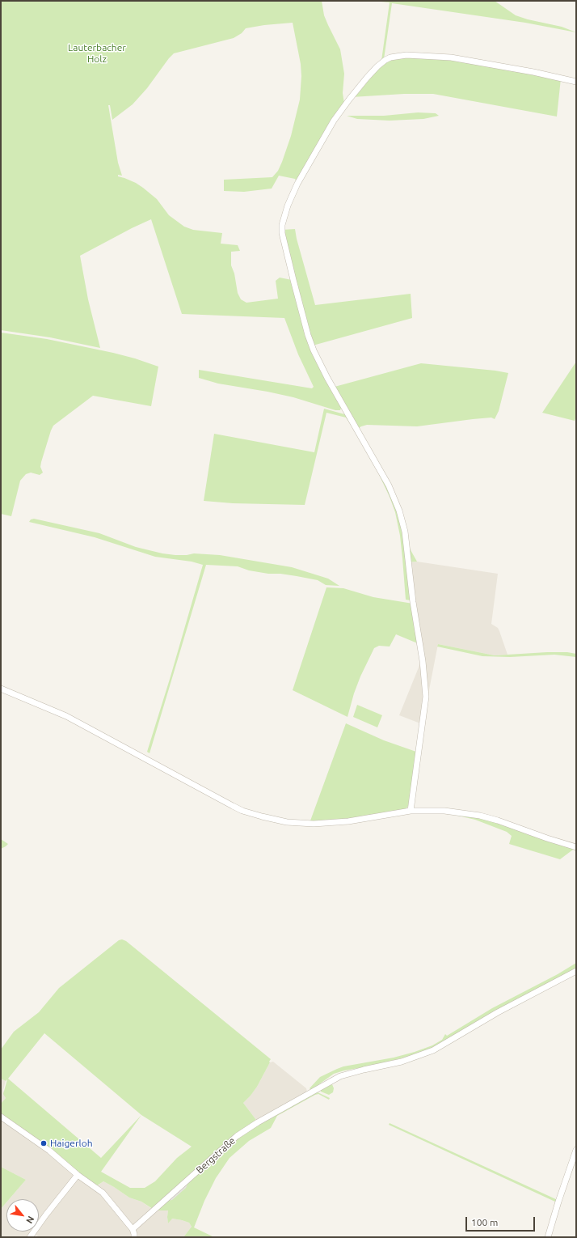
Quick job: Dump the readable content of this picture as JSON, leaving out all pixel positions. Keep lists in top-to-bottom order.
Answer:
{
  "streets": {
    "street": ["Bergstraße"]
  },
  "parks": ["Lauterbacher Holz"],
  "places": ["Haigerloh"],
  "scale_bar": "100 m",
  "north": "bottom right"
}
